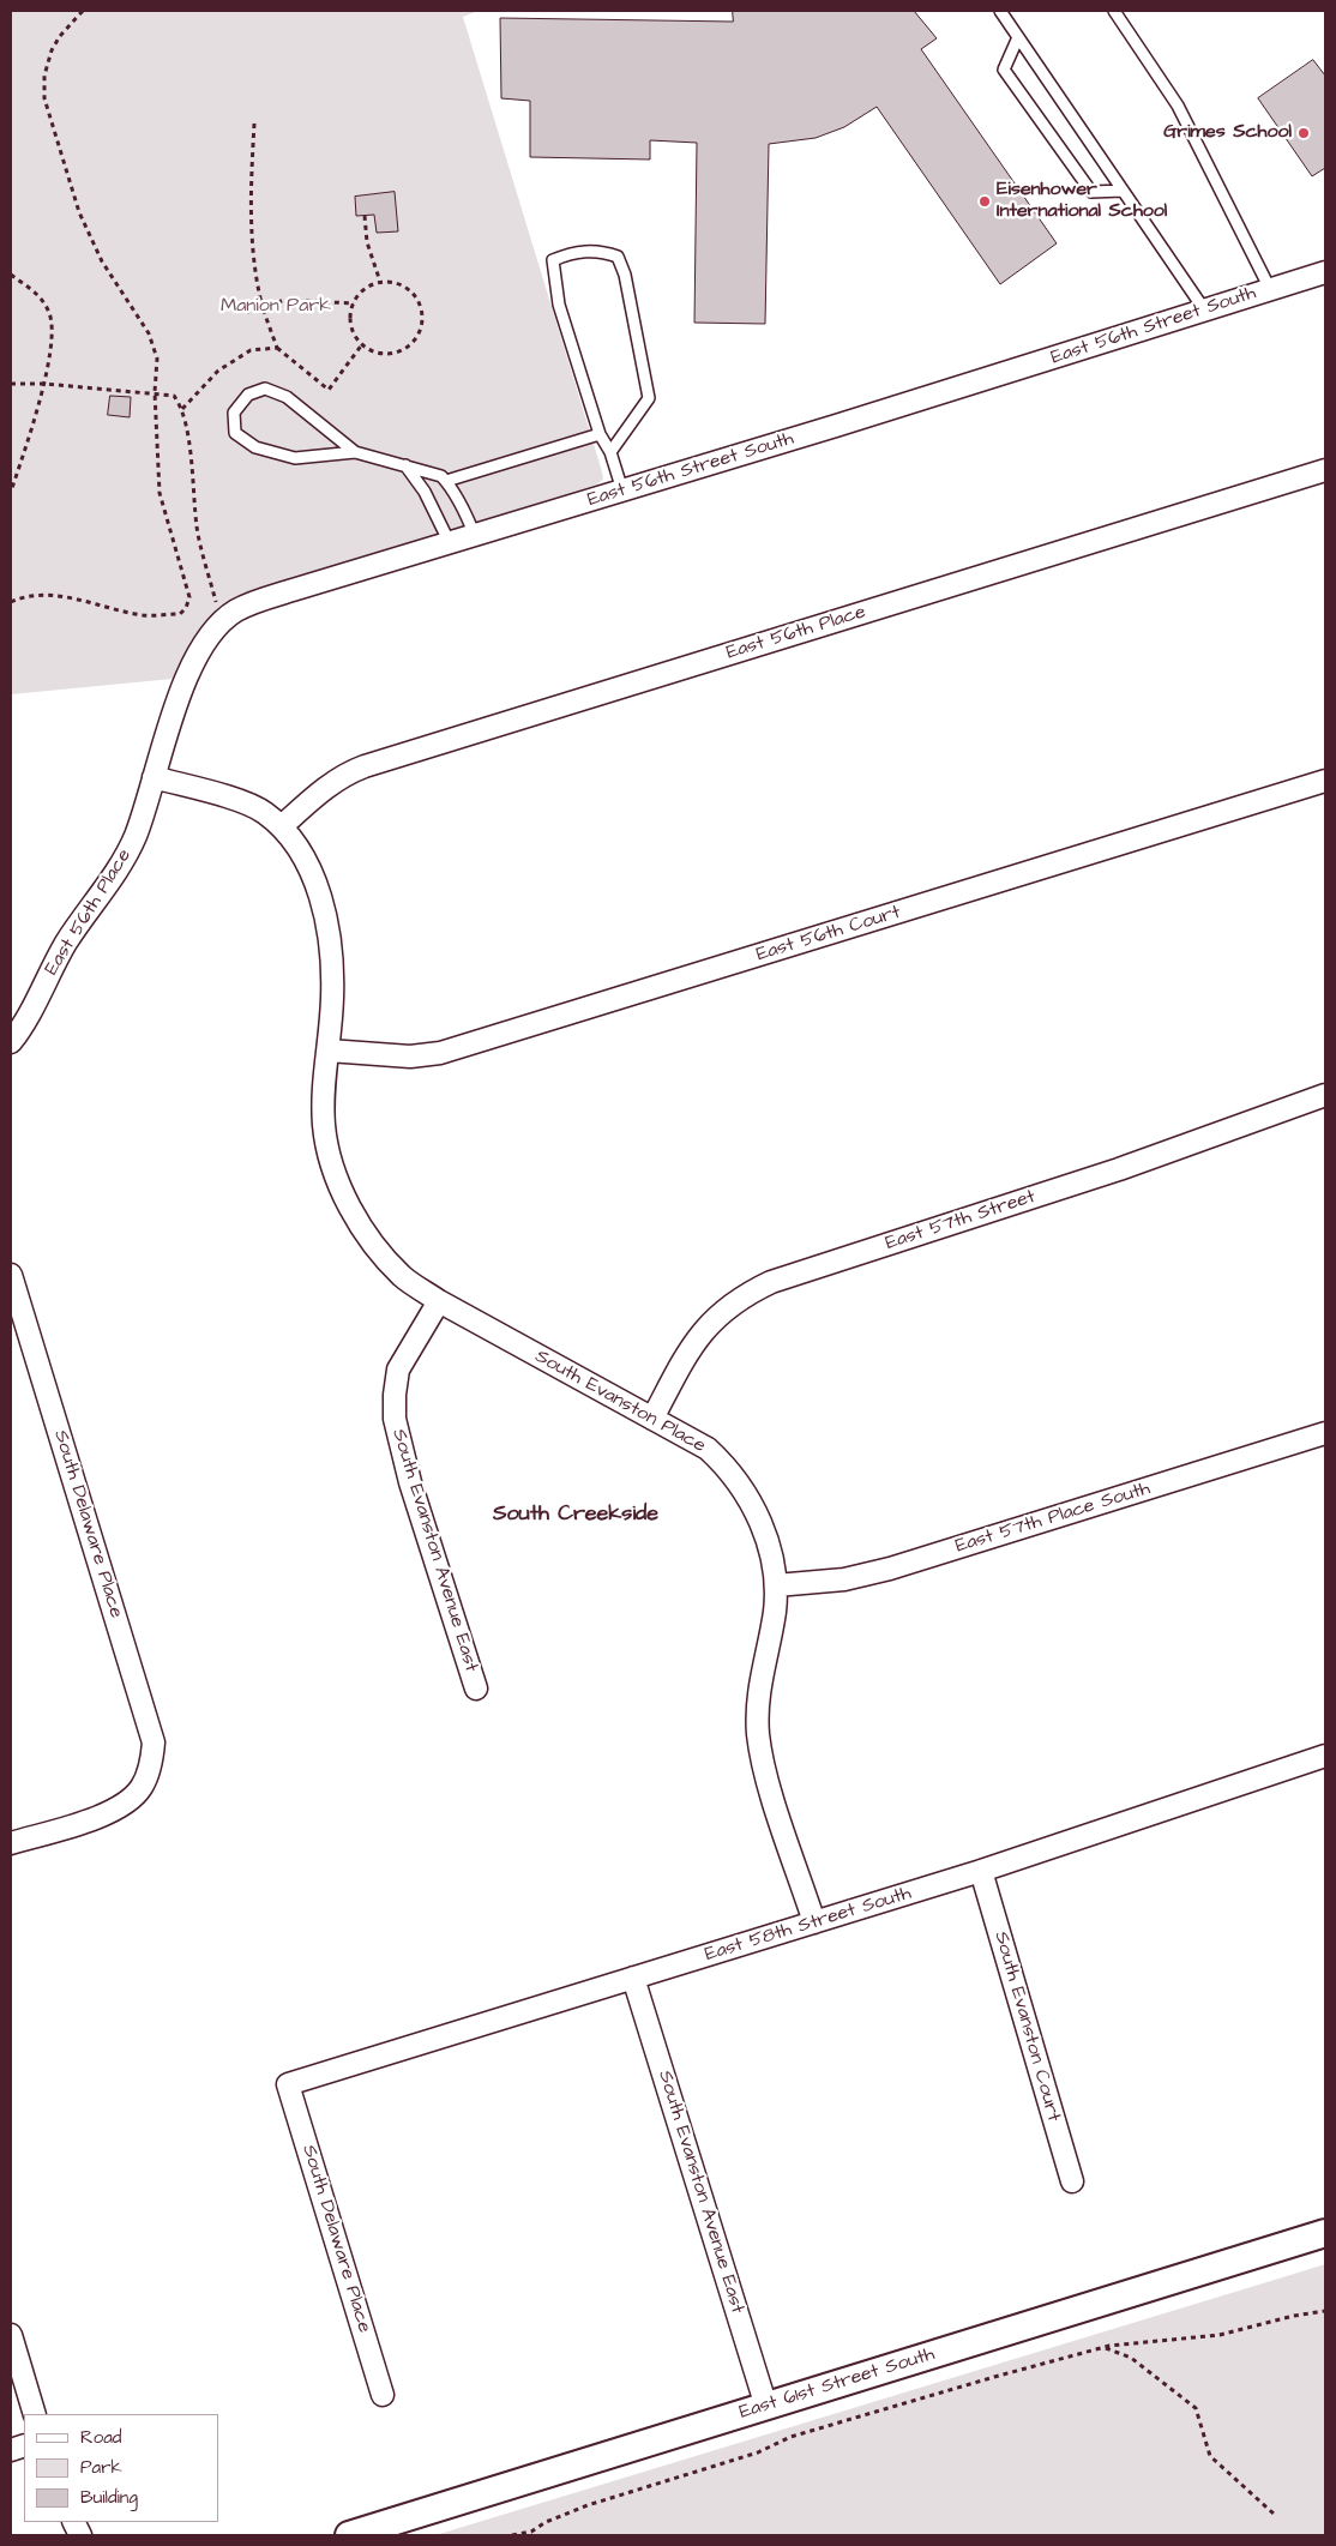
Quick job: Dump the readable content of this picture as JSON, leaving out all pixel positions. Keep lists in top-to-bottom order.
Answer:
{
  "streets": {
    "street": [
      "East 56th Street South",
      "East 56th Place",
      "East 56th Court",
      "East 57th Street",
      "South Evanston Place",
      "East 57th Place South",
      "South Delaware Place",
      "South Evanston Avenue East",
      "East 58th Street South",
      "South Evanston Court",
      "East 61st Street South"
    ]
  },
  "crossings": [
    ["East 56th Street South", "East 56th Place"],
    ["East 57th Street", "South Evanston Place"],
    ["South Evanston Place", "East 57th Place South"],
    ["South Evanston Place", "South Evanston Avenue East"],
    ["South Evanston Place", "East 58th Street South"],
    ["South Delaware Place", "East 58th Street South"],
    ["South Evanston Avenue East", "East 58th Street South"],
    ["South Evanston Avenue East", "East 61st Street South"],
    ["East 58th Street South", "South Evanston Court"]
  ],
  "districts": ["South Creekside"],
  "parks": ["Manion Park"],
  "places": ["Grimes School", "Eisenhower International School"],
  "legend": ["Road", "Park", "Building"]
}
